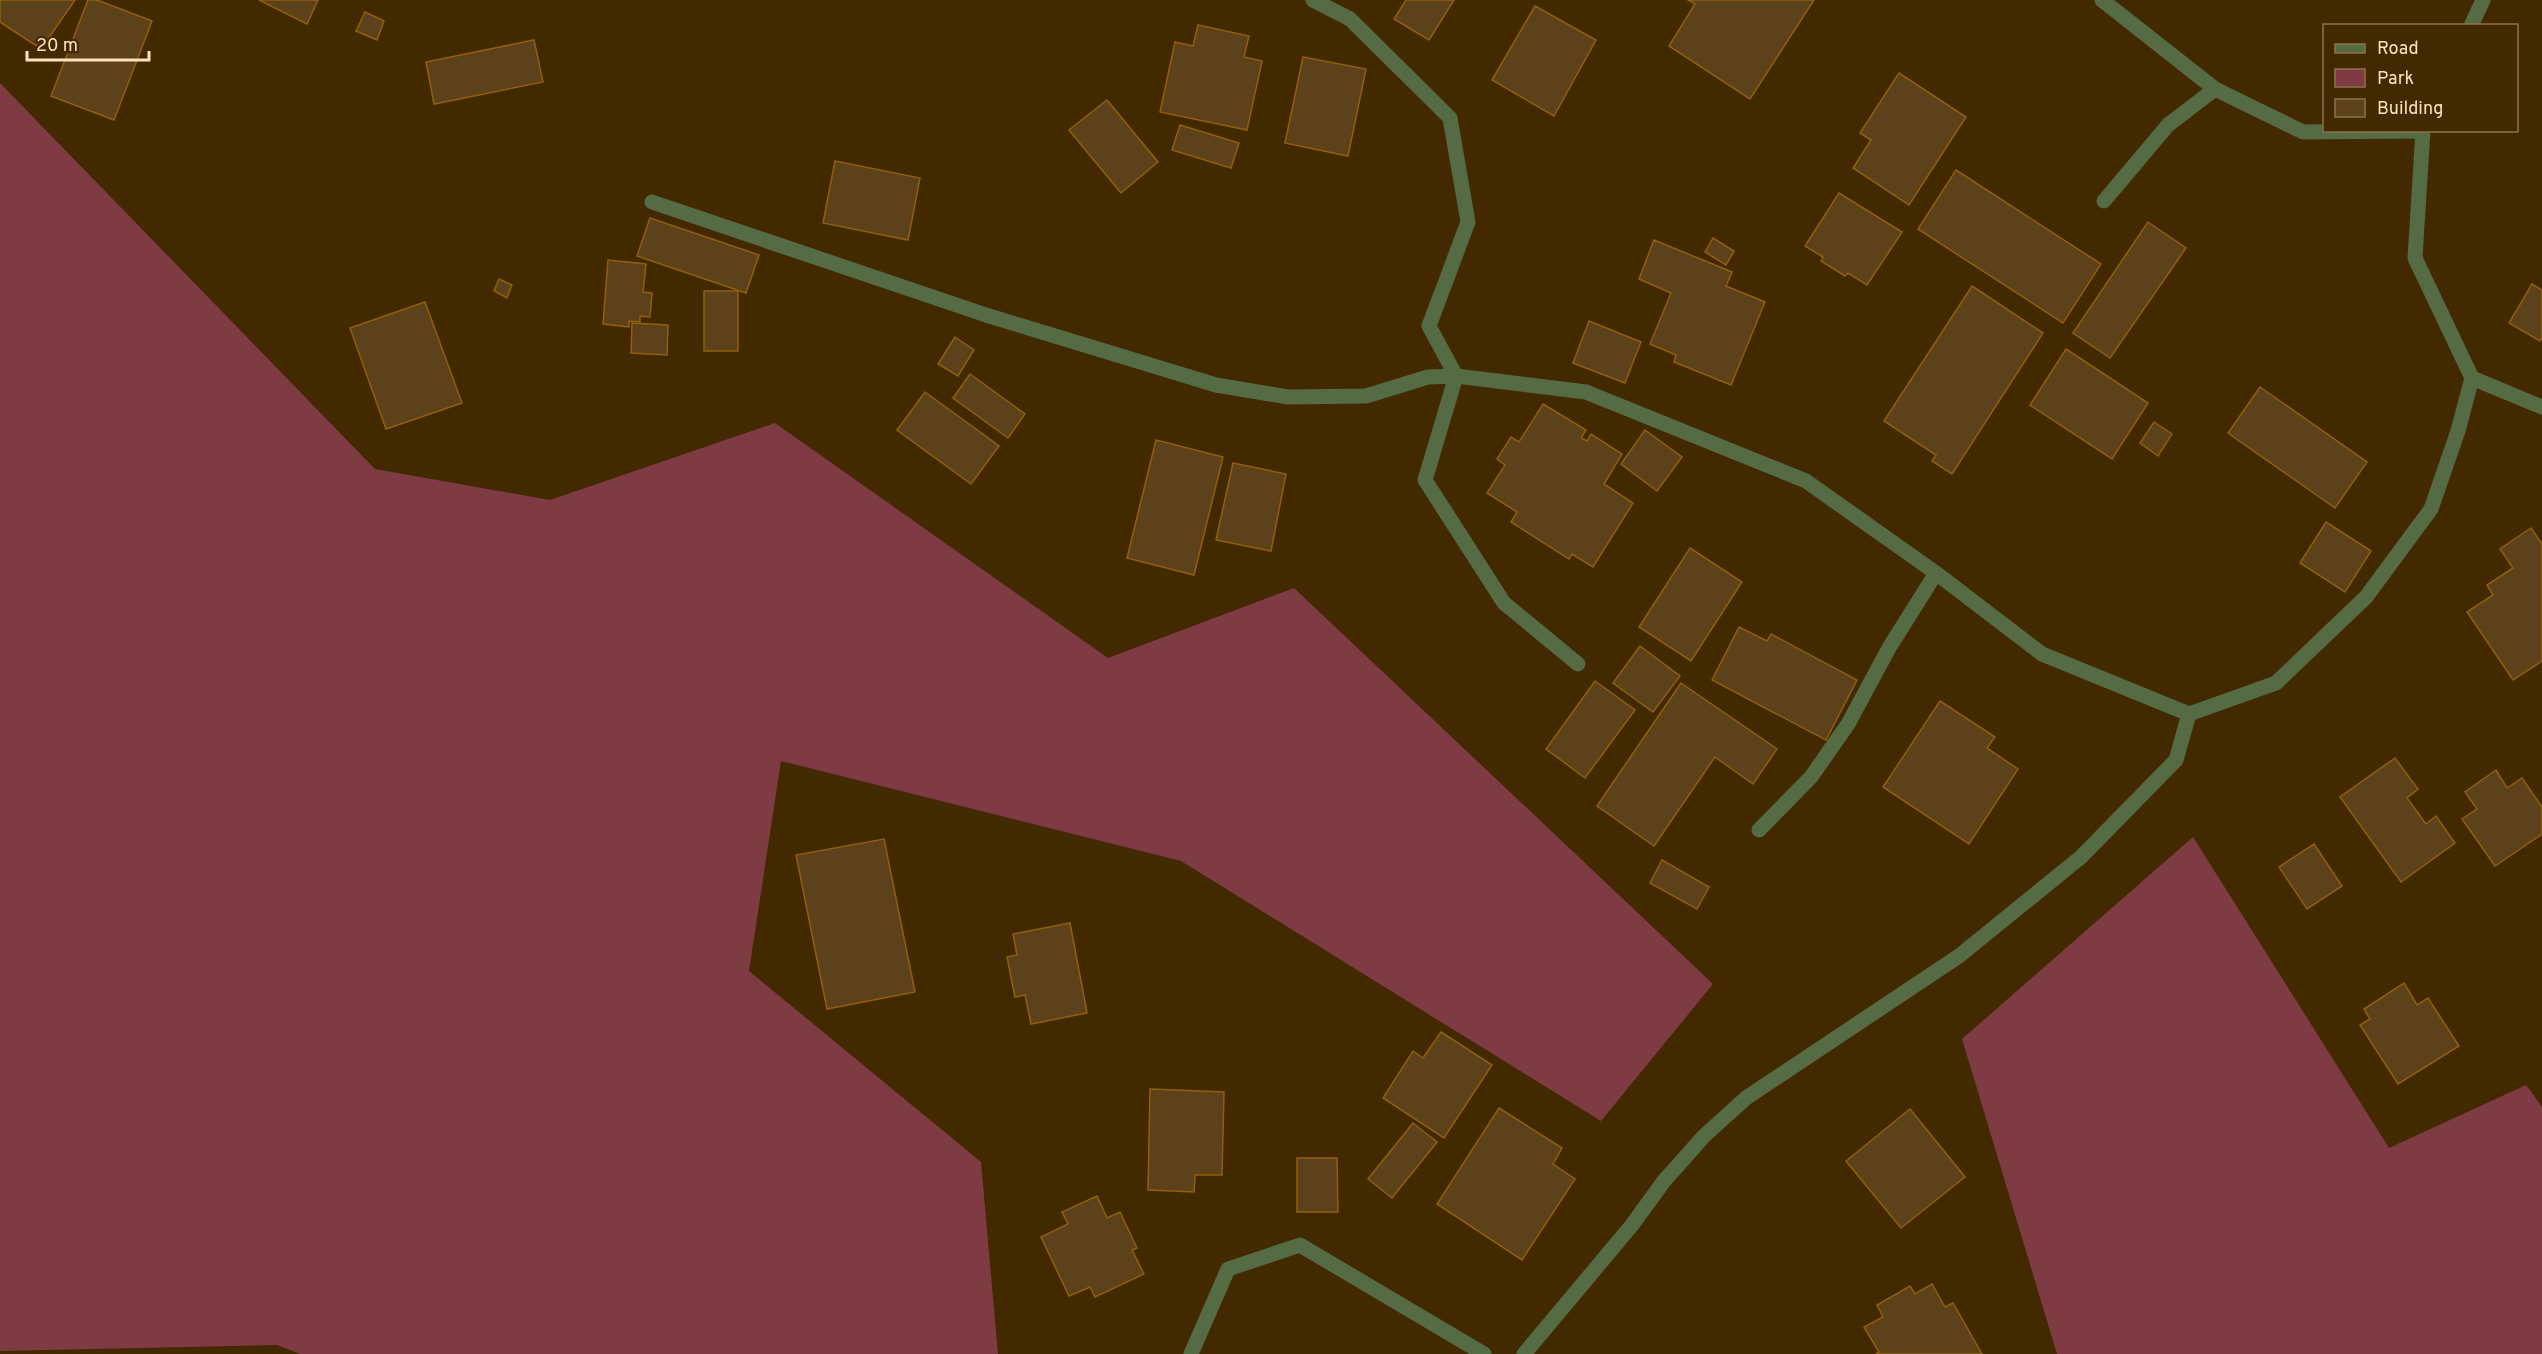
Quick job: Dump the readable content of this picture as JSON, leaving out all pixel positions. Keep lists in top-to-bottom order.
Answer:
{
  "legend": ["Road", "Park", "Building"],
  "scale_bar": "20 m"
}
